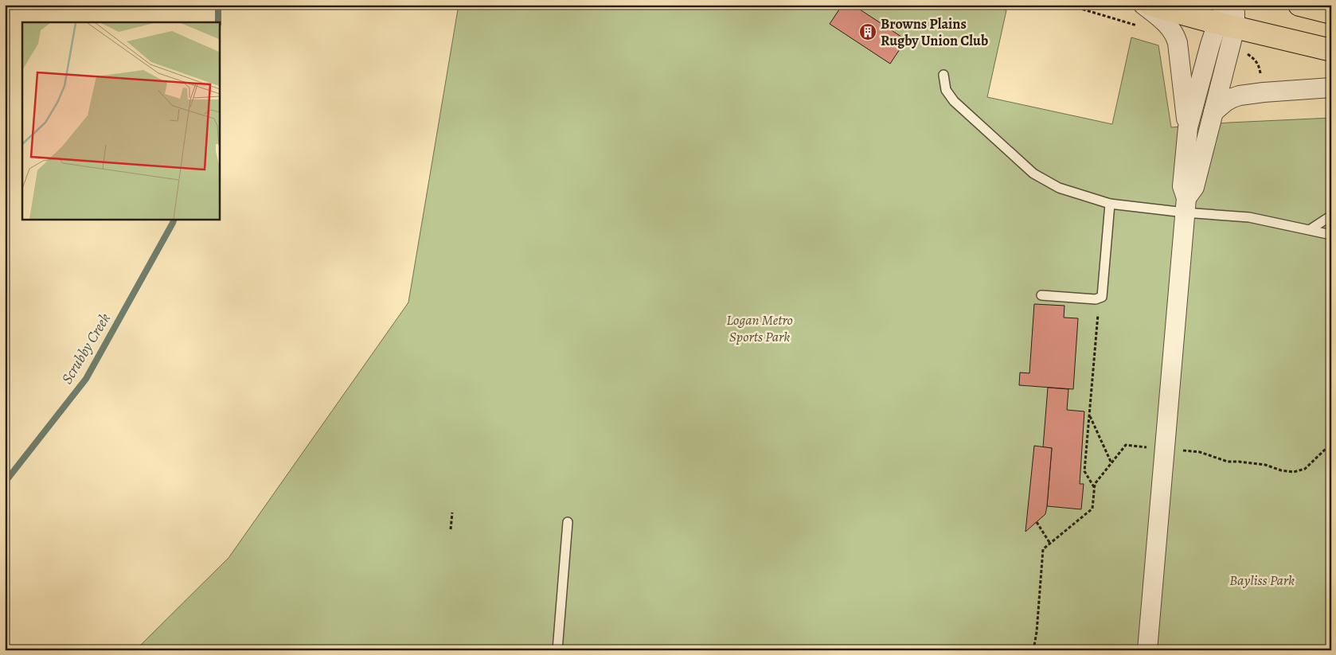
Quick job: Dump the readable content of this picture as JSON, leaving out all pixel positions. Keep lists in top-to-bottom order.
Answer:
{
  "water": ["Scrubby Creek"],
  "parks": ["Logan Metro Sports Park", "Bayliss Park"],
  "places": {
    "building": ["Browns Plains Rugby Union Club"]
  }
}
